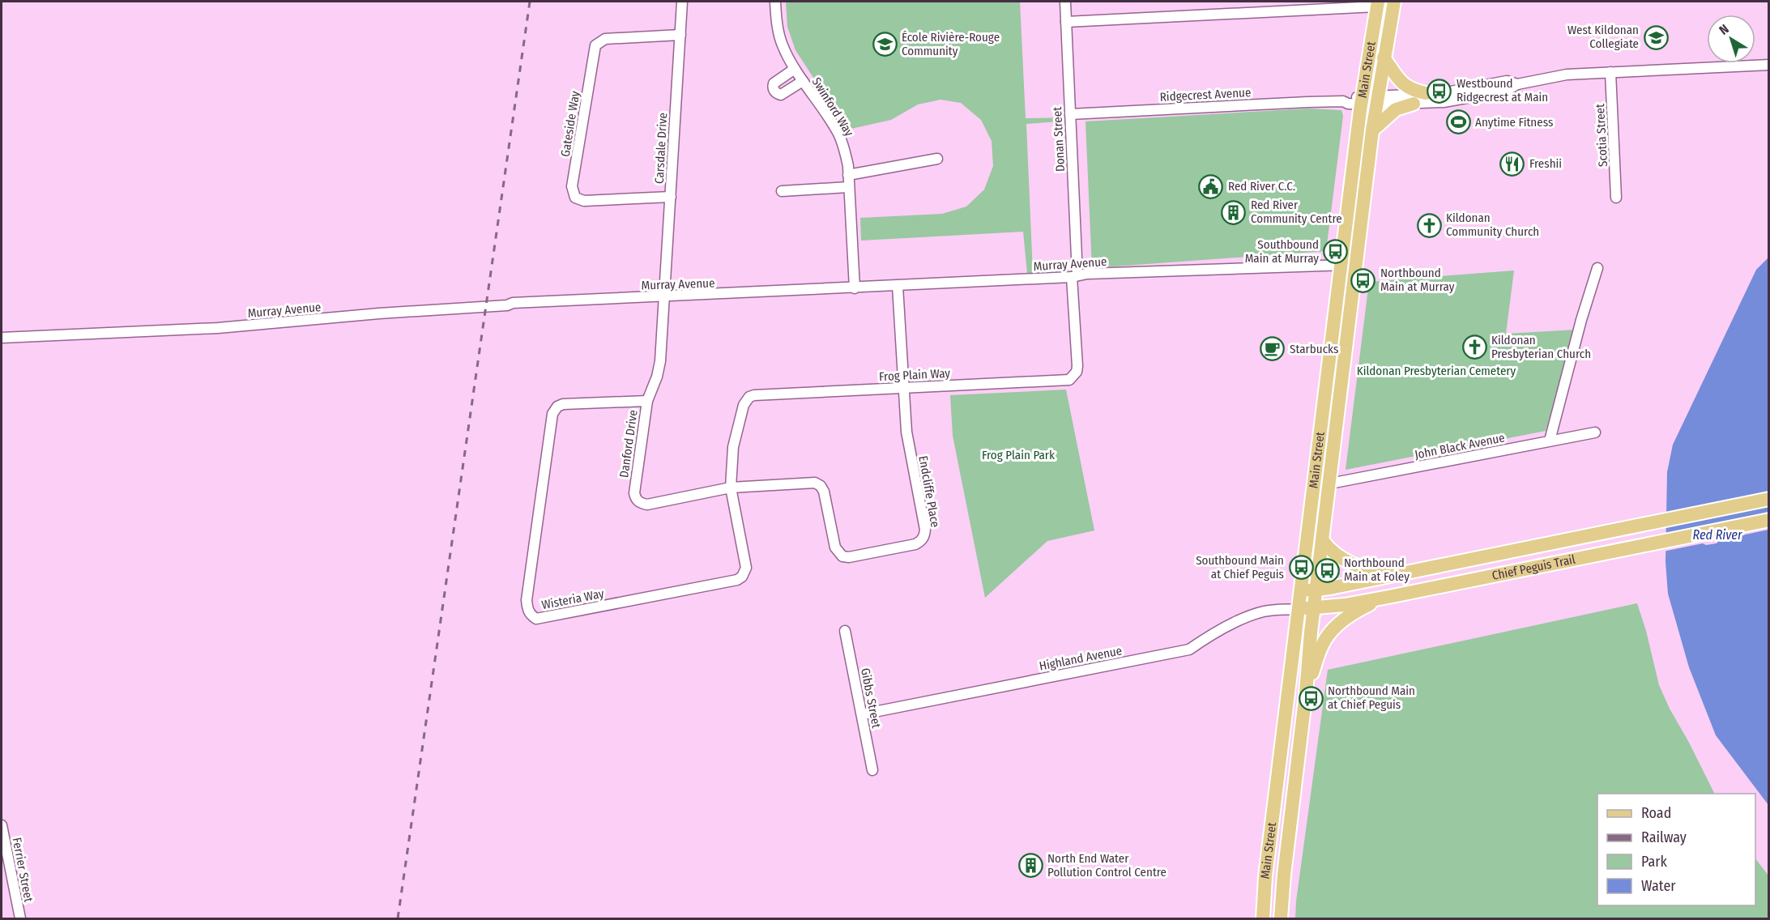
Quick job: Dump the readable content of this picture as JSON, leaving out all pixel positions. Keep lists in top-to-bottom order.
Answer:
{
  "streets": {
    "main road": ["Main Street", "Chief Peguis Trail"],
    "street": [
      "Ridgecrest Avenue",
      "Swinford Way",
      "Gateside Way",
      "Scotia Street",
      "Donan Street",
      "Carsdale Drive",
      "Murray Avenue",
      "Frog Plain Way",
      "Danford Drive",
      "John Black Avenue",
      "Endcliffe Place",
      "Wisteria Way",
      "Highland Avenue",
      "Gibbs Street",
      "Ferrier Street"
    ]
  },
  "crossings": [
    ["Main Street", "Ridgecrest Avenue"],
    ["Main Street", "Murray Avenue"],
    ["Main Street", "John Black Avenue"],
    ["Main Street", "Chief Peguis Trail"],
    ["Main Street", "Highland Avenue"],
    ["Ridgecrest Avenue", "Scotia Street"],
    ["Ridgecrest Avenue", "Donan Street"],
    ["Swinford Way", "Murray Avenue"],
    ["Gateside Way", "Carsdale Drive"],
    ["Donan Street", "Murray Avenue"],
    ["Donan Street", "Frog Plain Way"],
    ["Carsdale Drive", "Murray Avenue"],
    ["Carsdale Drive", "Danford Drive"],
    ["Murray Avenue", "Frog Plain Way"],
    ["Murray Avenue", "Danford Drive"],
    ["Murray Avenue", "Endcliffe Place"],
    ["Frog Plain Way", "Danford Drive"],
    ["Frog Plain Way", "Endcliffe Place"],
    ["Frog Plain Way", "Wisteria Way"],
    ["Danford Drive", "Endcliffe Place"],
    ["Danford Drive", "Wisteria Way"],
    ["Endcliffe Place", "Wisteria Way"],
    ["Chief Peguis Trail", "Highland Avenue"],
    ["Highland Avenue", "Gibbs Street"]
  ],
  "water": ["Red River"],
  "parks": ["Kildonan Presbyterian Cemetery", "Frog Plain Park"],
  "places": {
    "school or university": ["West Kildonan Collegiate", "École Rivière-Rouge Community"],
    "bus stop": [
      "Westbound Ridgecrest at Main",
      "Southbound Main at Murray",
      "Northbound Main at Murray",
      "Southbound Main at Chief Peguis",
      "Northbound Main at Foley",
      "Northbound Main at Chief Peguis"
    ],
    "sports": ["Anytime Fitness"],
    "restaurant": ["Freshii"],
    "public building": ["Red River C.C."],
    "building": ["Red River Community Centre", "North End Water Pollution Control Centre"],
    "church": ["Kildonan Community Church", "Kildonan Presbyterian Church"],
    "cafe": ["Starbucks"]
  },
  "legend": [
    "Road",
    "Railway",
    "Park",
    "Water"
  ],
  "north": "top left"
}
